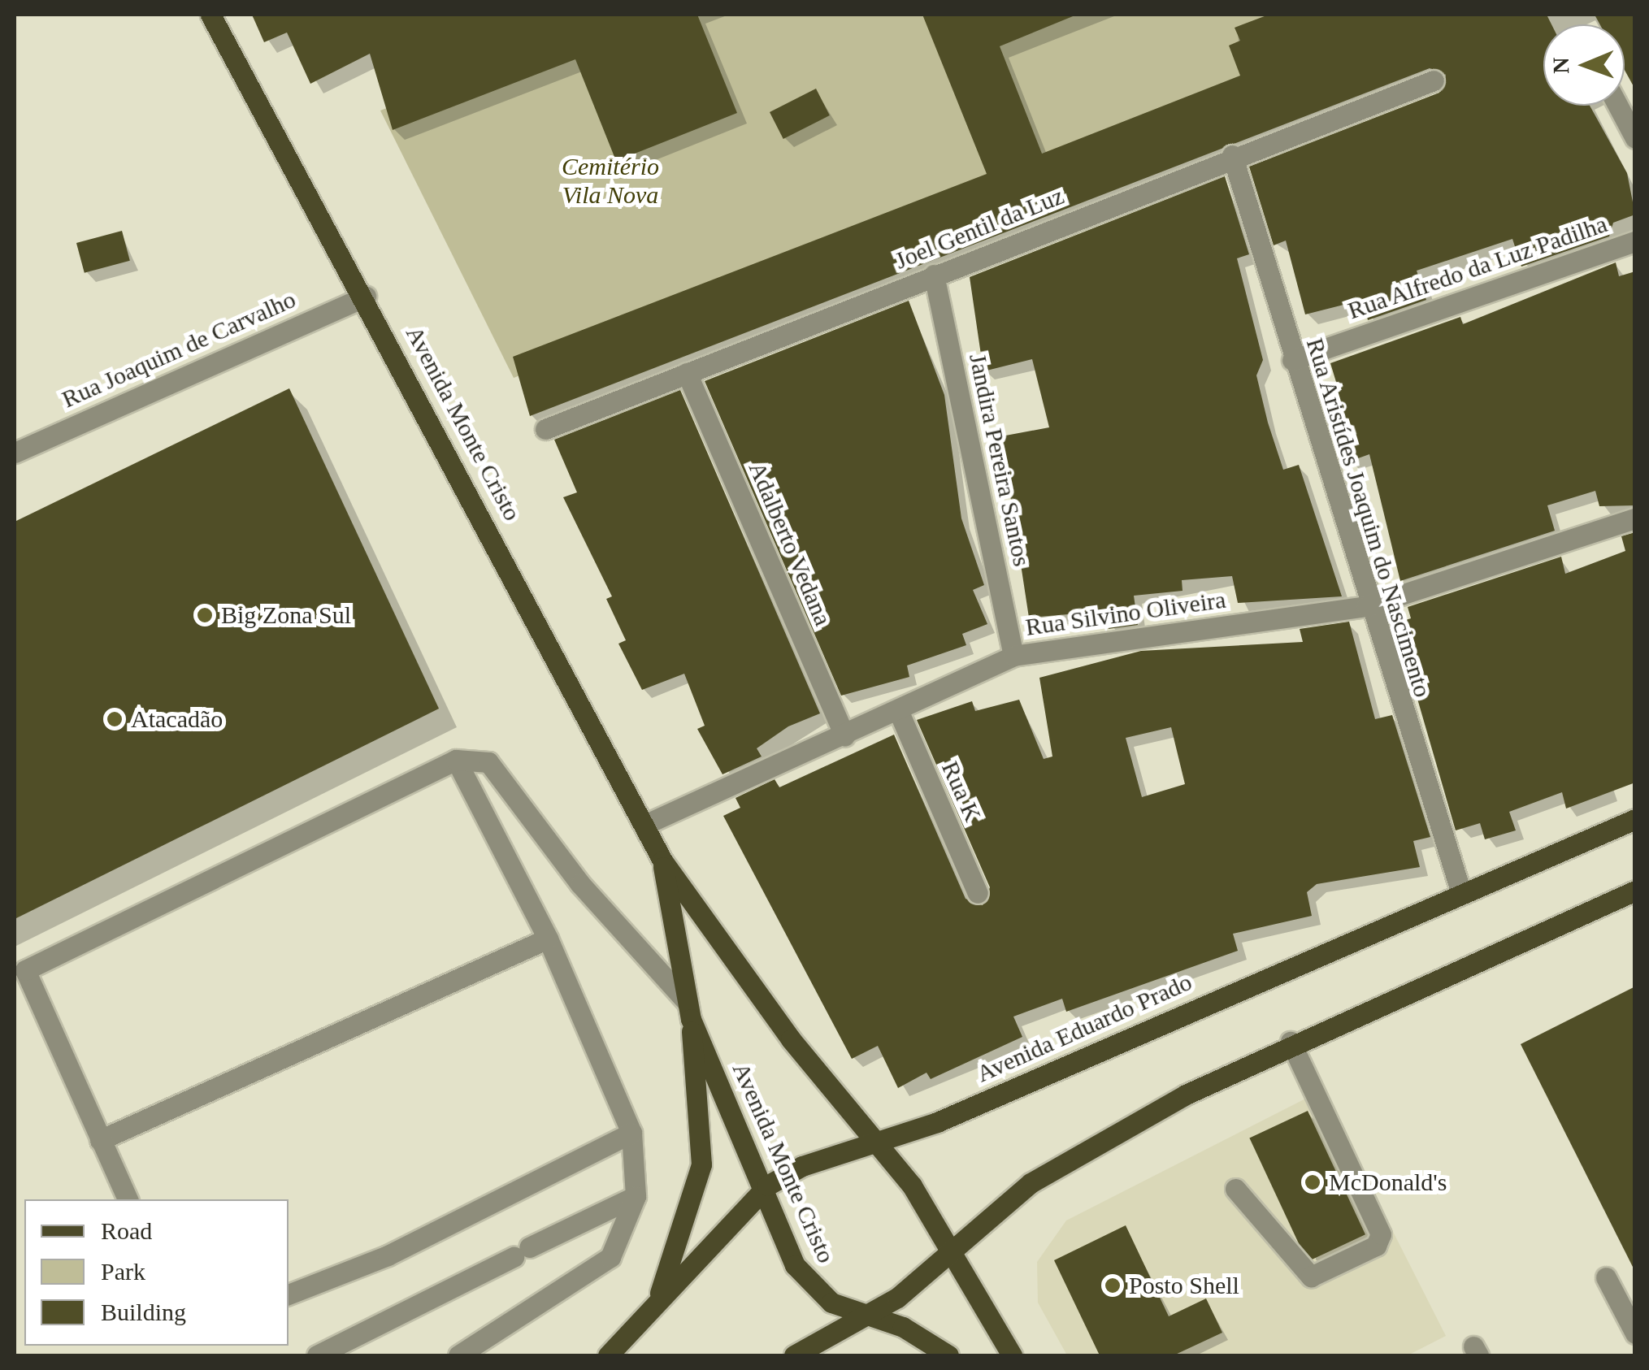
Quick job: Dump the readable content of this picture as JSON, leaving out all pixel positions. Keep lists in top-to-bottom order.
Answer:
{
  "streets": {
    "main road": ["Avenida Monte Cristo", "Avenida Eduardo Prado"],
    "street": [
      "Joel Gentil da Luz",
      "Rua Alfredo da Luz Padilha",
      "Rua Joaquim de Carvalho",
      "Jandira Pereira Santos",
      "Rua Aristídes Joaquim do Nascimento",
      "Adalberto Vedana",
      "Rua Silvino Oliveira",
      "Rua K"
    ]
  },
  "crossings": [
    ["Joel Gentil da Luz", "Jandira Pereira Santos"],
    ["Joel Gentil da Luz", "Rua Aristídes Joaquim do Nascimento"],
    ["Joel Gentil da Luz", "Adalberto Vedana"],
    ["Rua Alfredo da Luz Padilha", "Rua Aristídes Joaquim do Nascimento"],
    ["Rua Joaquim de Carvalho", "Avenida Monte Cristo"],
    ["Avenida Monte Cristo", "Rua Silvino Oliveira"],
    ["Avenida Monte Cristo", "Avenida Eduardo Prado"],
    ["Jandira Pereira Santos", "Rua Silvino Oliveira"],
    ["Rua Aristídes Joaquim do Nascimento", "Rua Silvino Oliveira"],
    ["Rua Aristídes Joaquim do Nascimento", "Avenida Eduardo Prado"],
    ["Adalberto Vedana", "Rua Silvino Oliveira"],
    ["Rua Silvino Oliveira", "Rua K"]
  ],
  "parks": ["Cemitério Vila Nova"],
  "places": [
    "Big Zona Sul",
    "Atacadão",
    "McDonald's",
    "Posto Shell"
  ],
  "legend": ["Road", "Park", "Building"],
  "north": "left"
}
